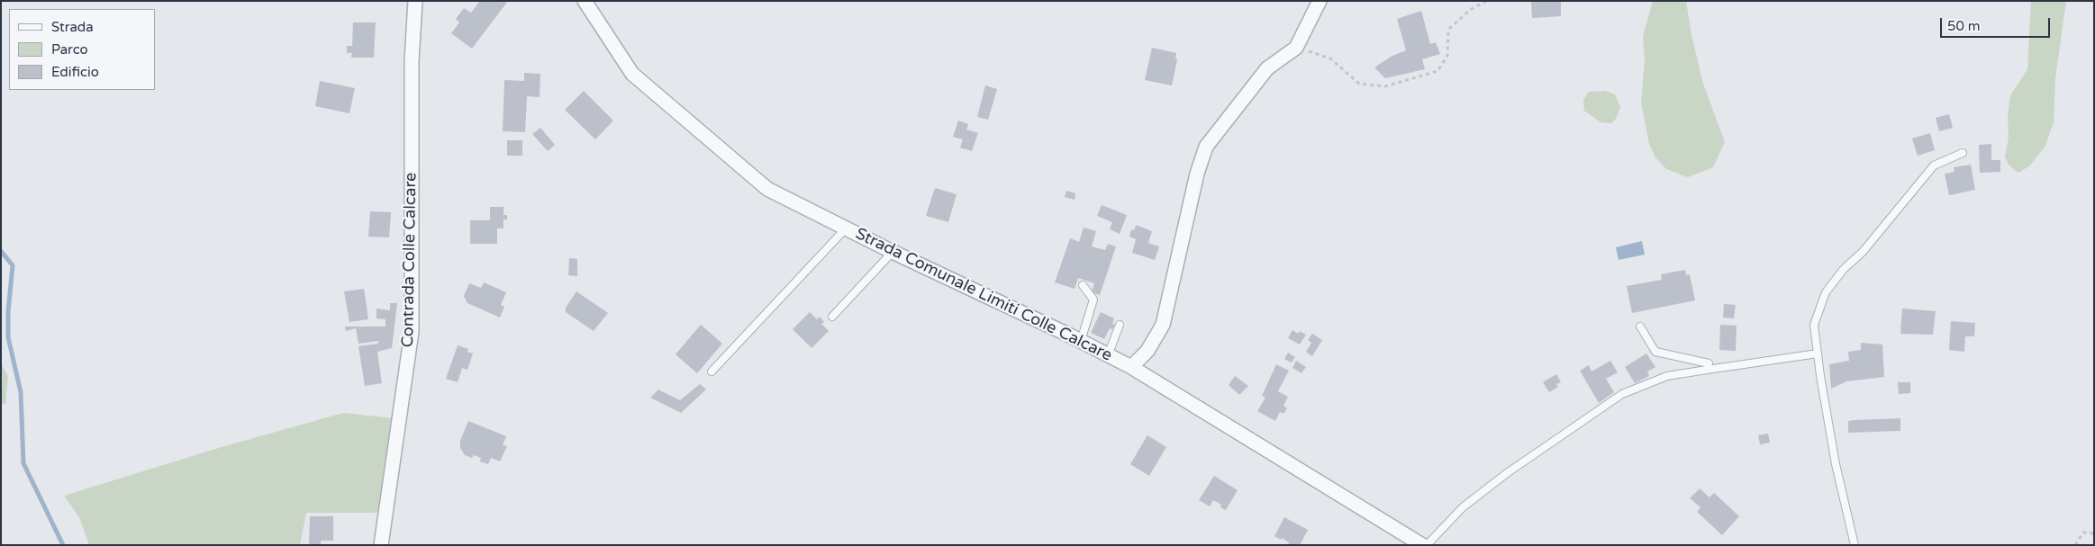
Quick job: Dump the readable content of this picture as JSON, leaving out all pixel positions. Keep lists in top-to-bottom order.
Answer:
{
  "streets": {
    "street": ["Contrada Colle Calcare", "Strada Comunale Limiti Colle Calcare"]
  },
  "legend": ["Strada", "Parco", "Edificio"],
  "scale_bar": "50 m"
}
